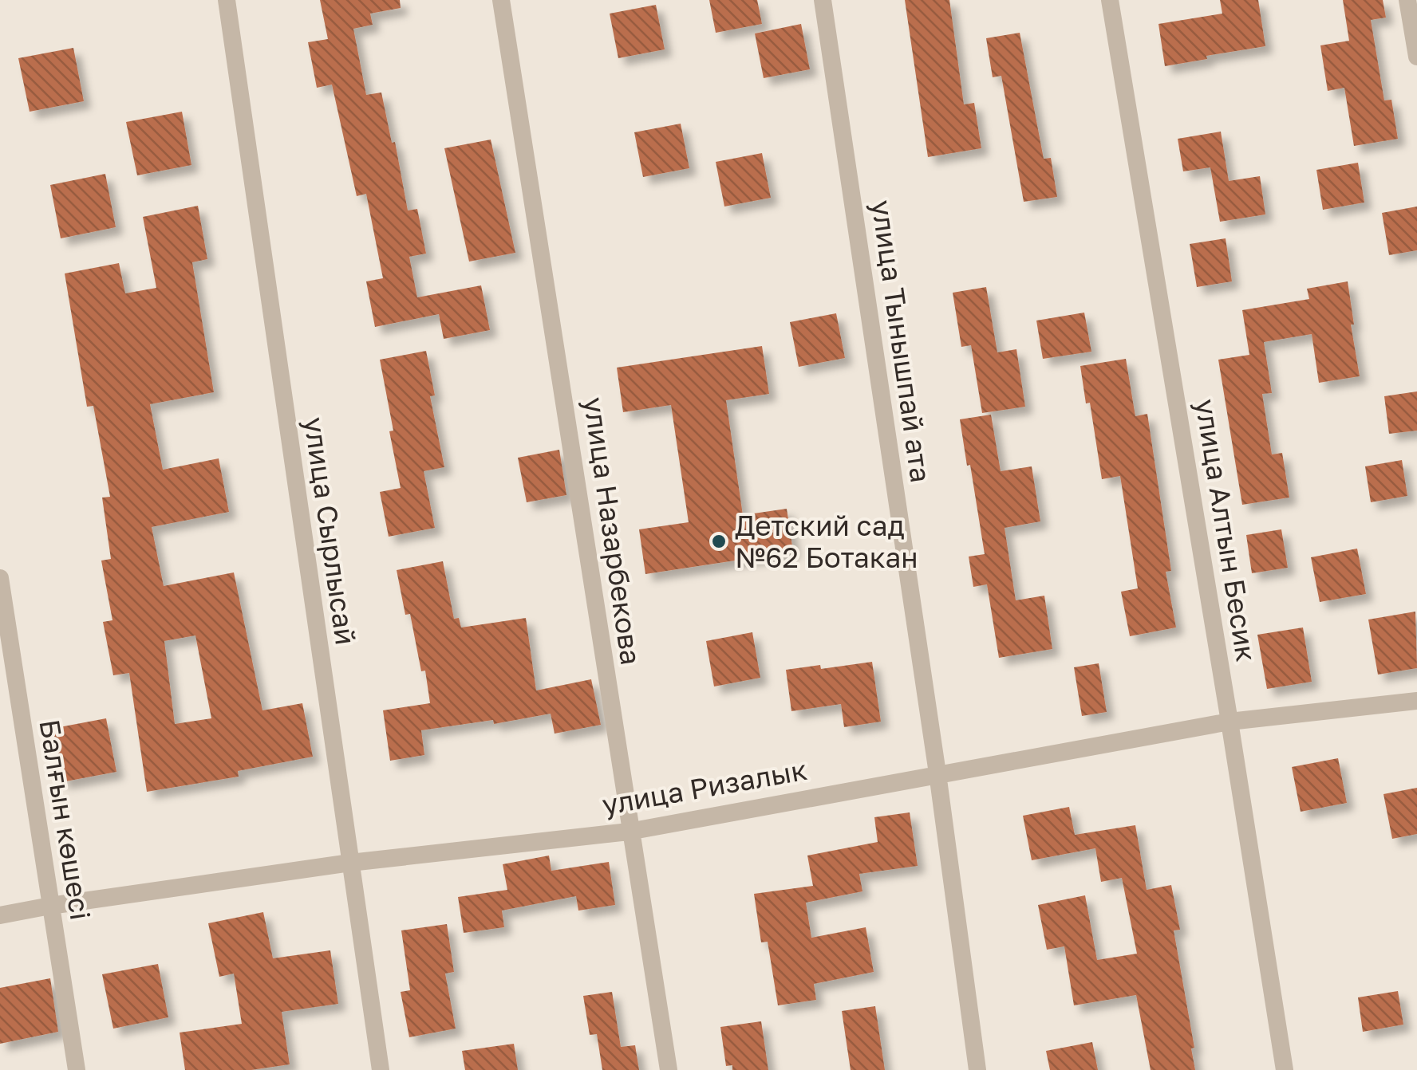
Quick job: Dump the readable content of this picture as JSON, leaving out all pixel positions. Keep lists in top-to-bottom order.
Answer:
{
  "streets": {
    "street": [
      "улица Тынышпай ата",
      "улица Алтын Бесик",
      "улица Сырлысай",
      "улица Назарбекова",
      "улица Ризалык",
      "Балғын көшесі"
    ]
  },
  "crossings": [
    ["улица Тынышпай ата", "улица Ризалык"],
    ["улица Алтын Бесик", "улица Ризалык"],
    ["улица Сырлысай", "улица Ризалык"],
    ["улица Назарбекова", "улица Ризалык"],
    ["улица Ризалык", "Балғын көшесі"]
  ],
  "places": ["Детский сад №62 Ботакан"]
}
